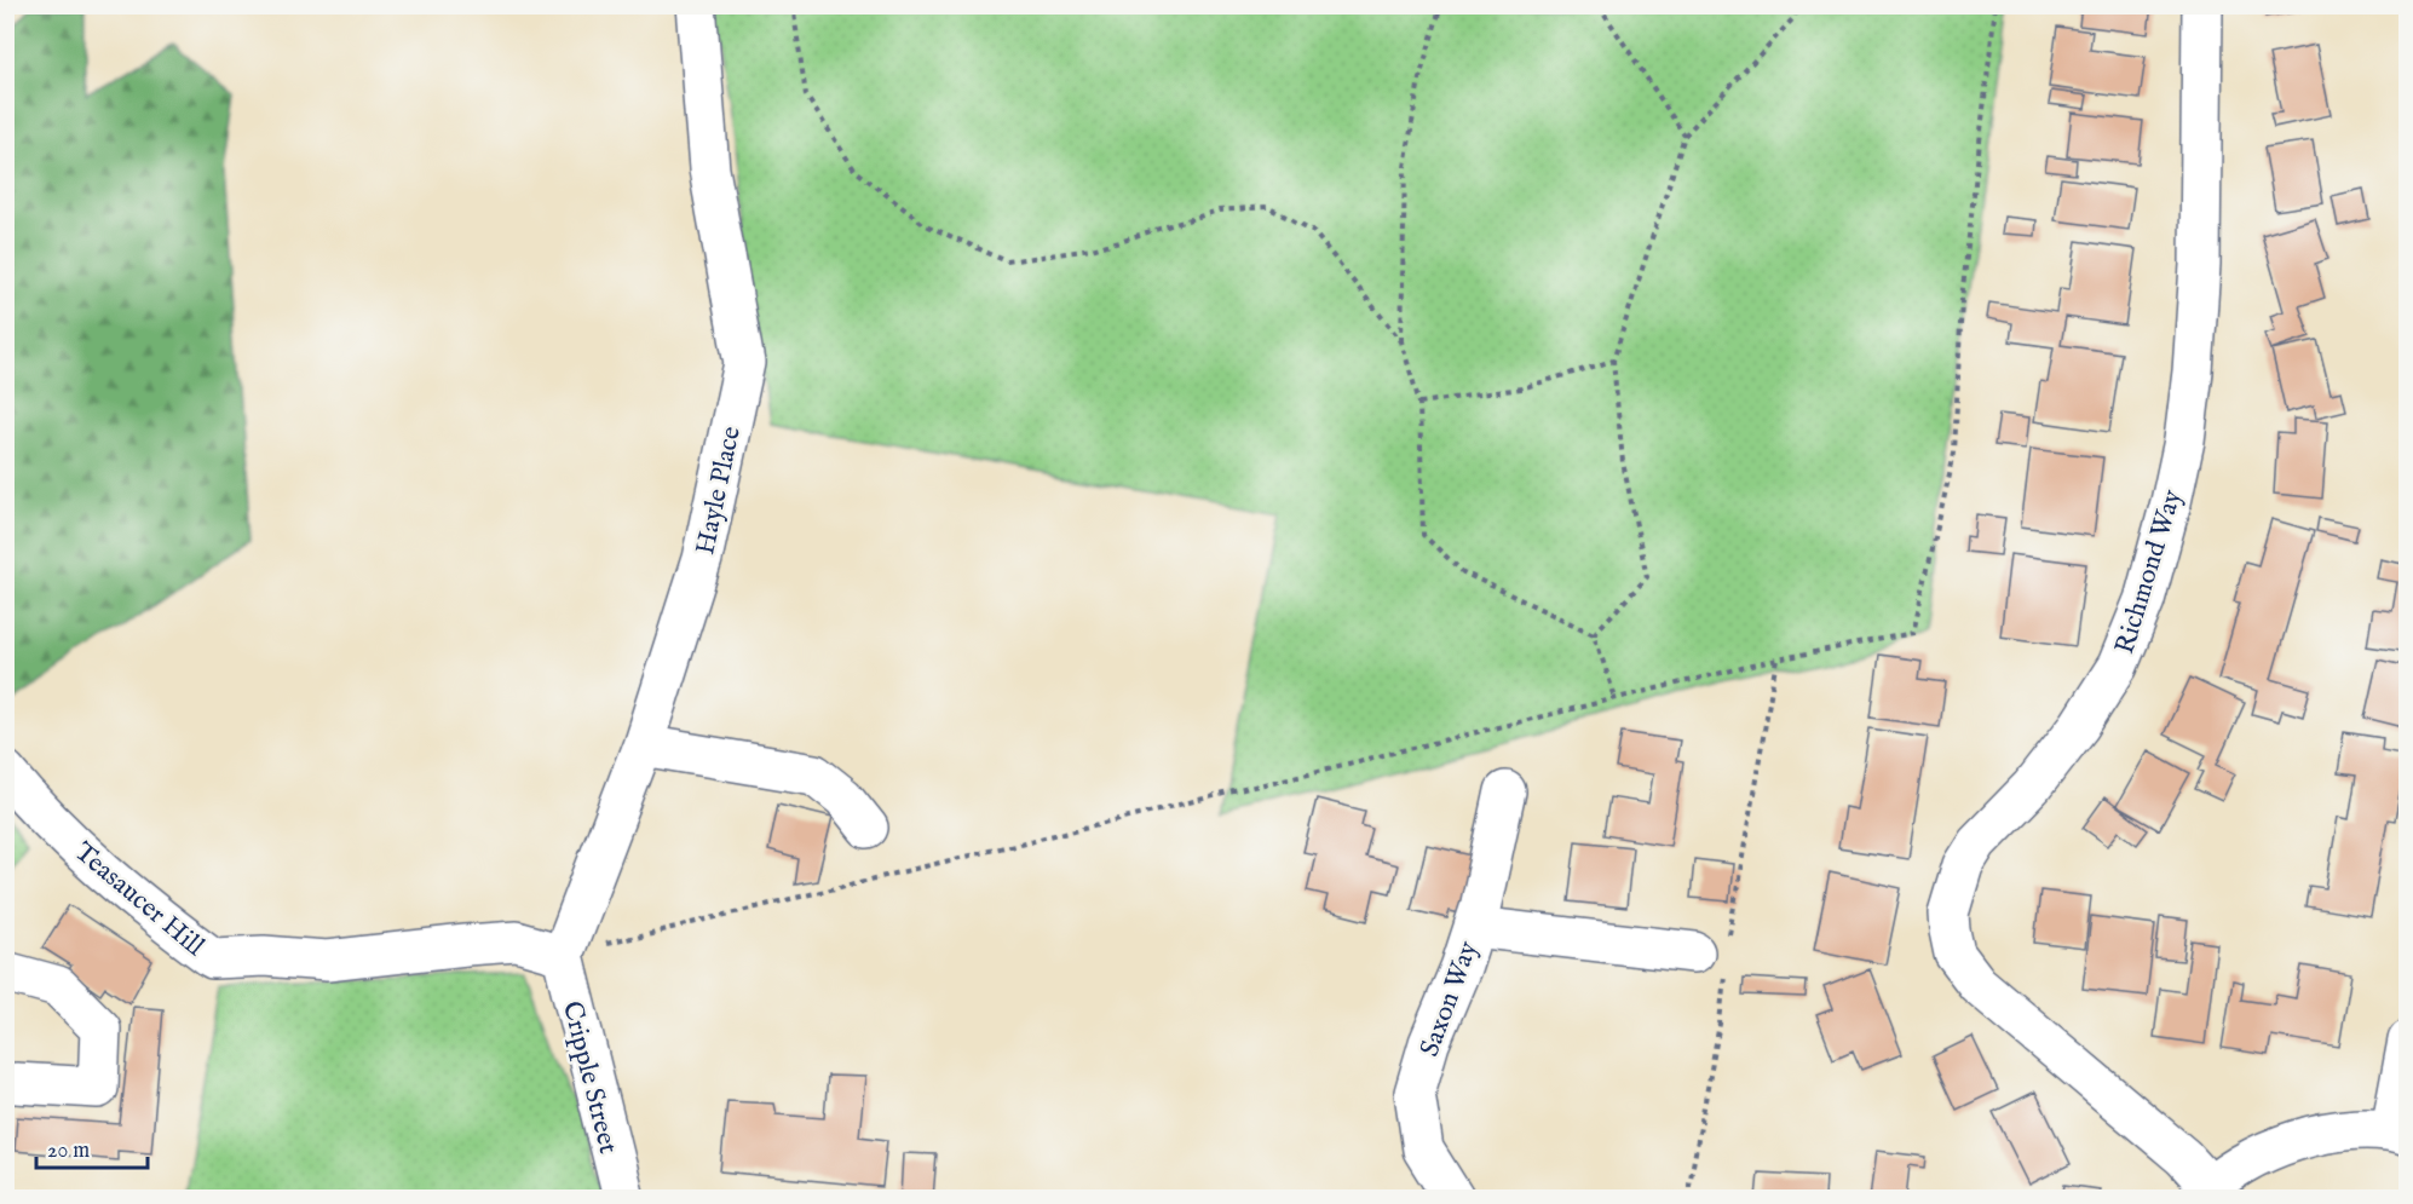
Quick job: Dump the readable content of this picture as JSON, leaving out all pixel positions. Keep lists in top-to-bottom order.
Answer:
{
  "streets": {
    "street": [
      "Hayle Place",
      "Richmond Way",
      "Teasaucer Hill",
      "Saxon Way",
      "Cripple Street"
    ]
  },
  "crossings": [
    ["Hayle Place", "Teasaucer Hill"],
    ["Hayle Place", "Cripple Street"],
    ["Teasaucer Hill", "Cripple Street"]
  ],
  "scale_bar": "20 m"
}
